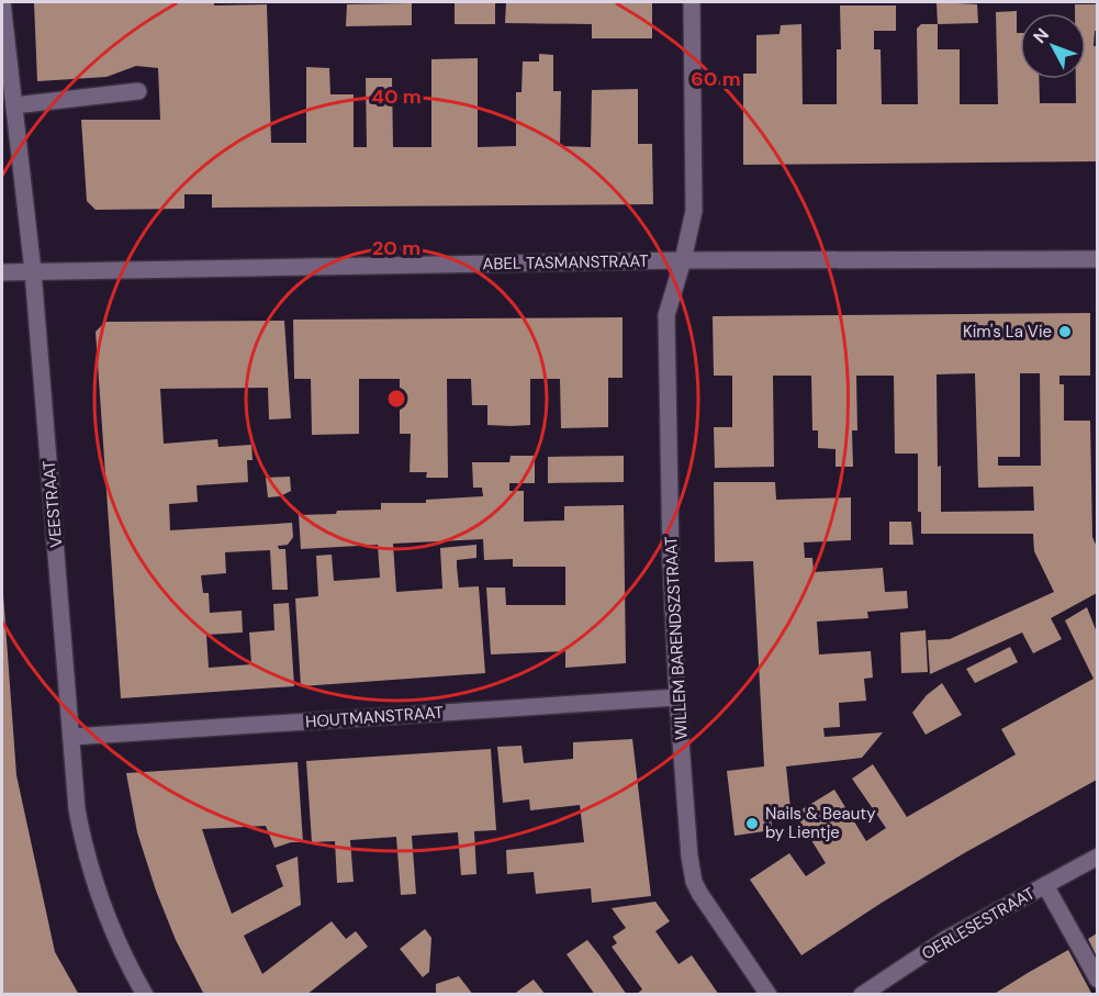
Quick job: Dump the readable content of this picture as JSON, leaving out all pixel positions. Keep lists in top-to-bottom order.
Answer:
{
  "streets": {
    "street": [
      "ABEL TASMANSTRAAT",
      "VEESTRAAT",
      "WILLEM BARENDSZSTRAAT",
      "HOUTMANSTRAAT",
      "OERLESESTRAAT"
    ]
  },
  "crossings": [
    ["ABEL TASMANSTRAAT", "VEESTRAAT"],
    ["ABEL TASMANSTRAAT", "WILLEM BARENDSZSTRAAT"],
    ["VEESTRAAT", "HOUTMANSTRAAT"],
    ["WILLEM BARENDSZSTRAAT", "HOUTMANSTRAAT"]
  ],
  "places": ["Kim's La Vie", "Nails & Beauty by Lientje"],
  "north": "top left",
  "rings": ["60 m", "40 m", "20 m"]
}
